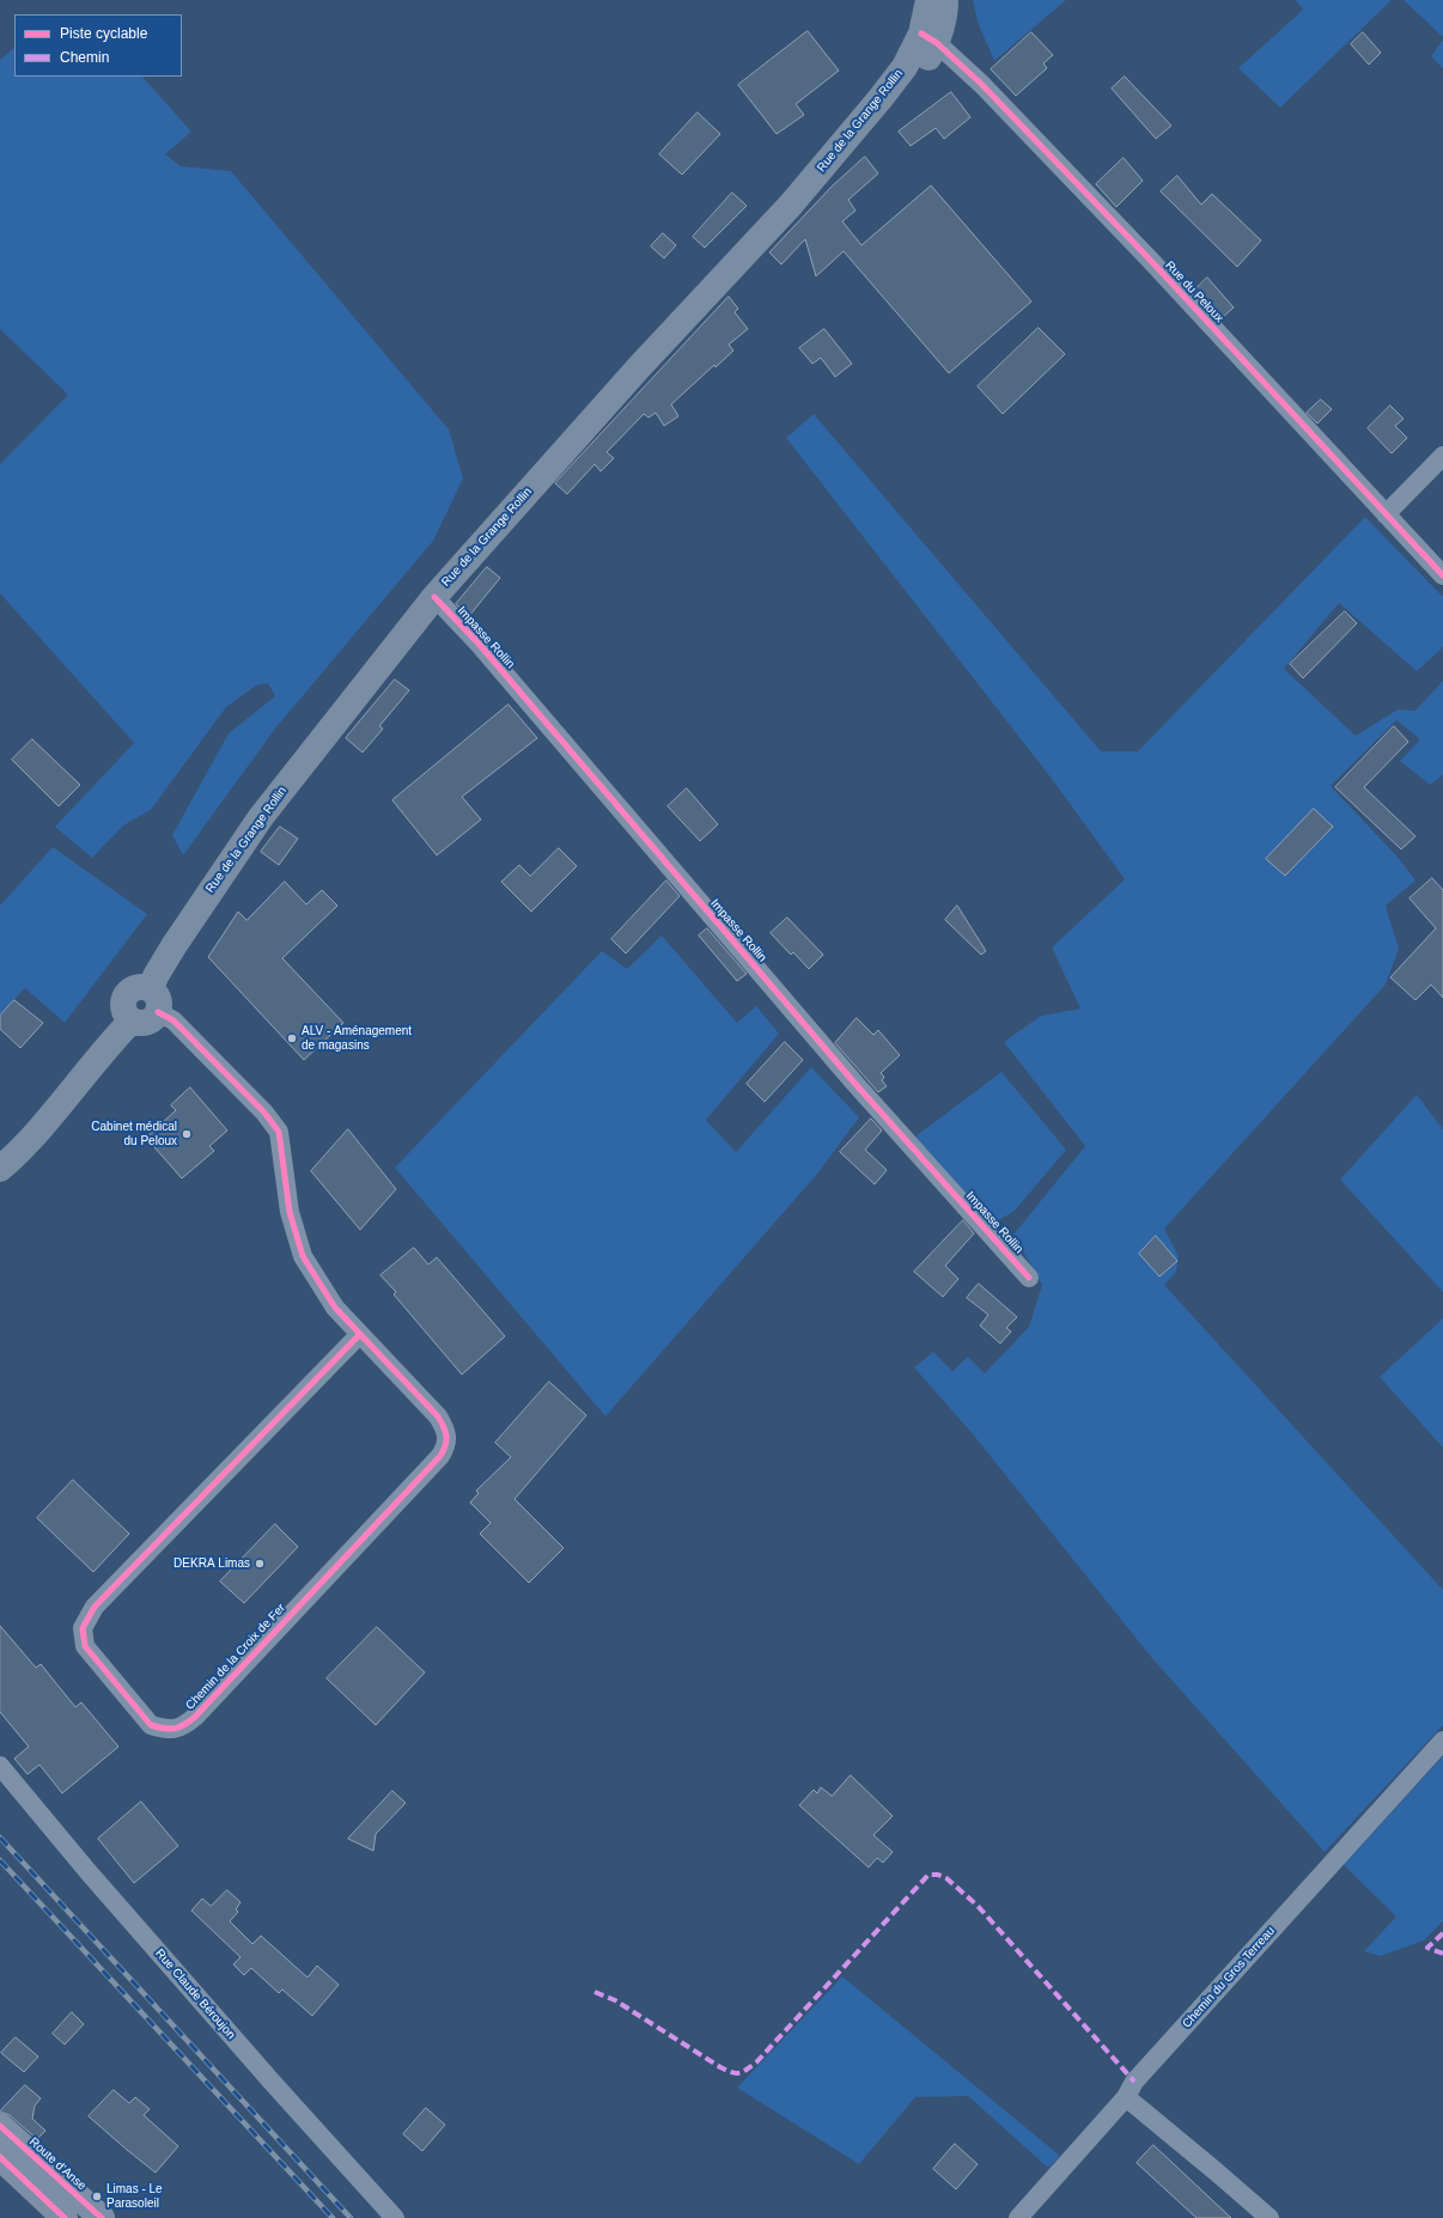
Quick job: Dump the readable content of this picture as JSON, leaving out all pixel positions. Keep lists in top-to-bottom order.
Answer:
{
  "streets": {
    "main road": ["Rue de la Grange Rollin", "Route d'Anse"],
    "street": [
      "Rue du Peloux",
      "Impasse Rollin",
      "Chemin de la Croix de Fer",
      "Chemin du Gros Terreau",
      "Rue Claude Béroujon"
    ]
  },
  "crossings": [
    ["Rue de la Grange Rollin", "Rue du Peloux"],
    ["Rue de la Grange Rollin", "Impasse Rollin"],
    ["Rue de la Grange Rollin", "Chemin de la Croix de Fer"]
  ],
  "places": [
    "ALV - Aménagement de magasins",
    "Cabinet médical du Peloux",
    "DEKRA Limas",
    "Limas - Le Parasoleil"
  ],
  "legend": ["Piste cyclable", "Chemin"]
}
